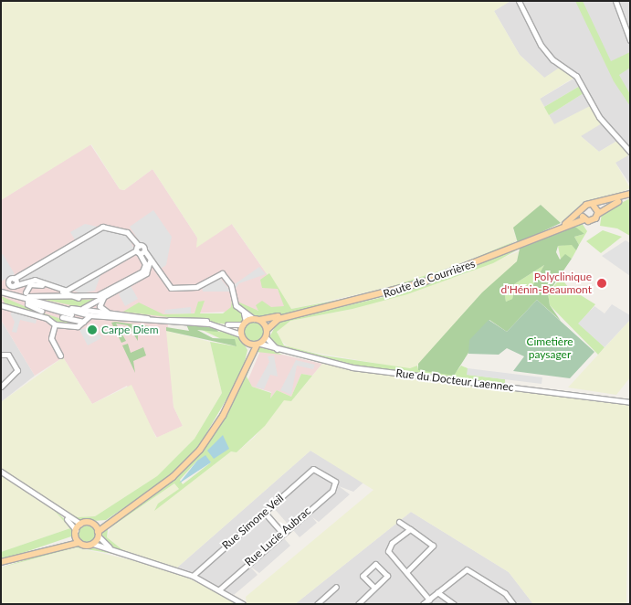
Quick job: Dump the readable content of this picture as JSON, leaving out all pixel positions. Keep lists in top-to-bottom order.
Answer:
{
  "streets": {
    "main road": ["Route de Courrières"],
    "street": ["Rue du Docteur Laennec", "Rue Simone Veil", "Rue Lucie Aubrac"]
  },
  "crossings": [
    ["Route de Courrières", "Rue du Docteur Laennec"],
    ["Rue Simone Veil", "Rue Lucie Aubrac"]
  ],
  "parks": ["Cimetière paysager"],
  "places": ["Polyclinique d'Hénin-Beaumont", "Carpe Diem"]
}
